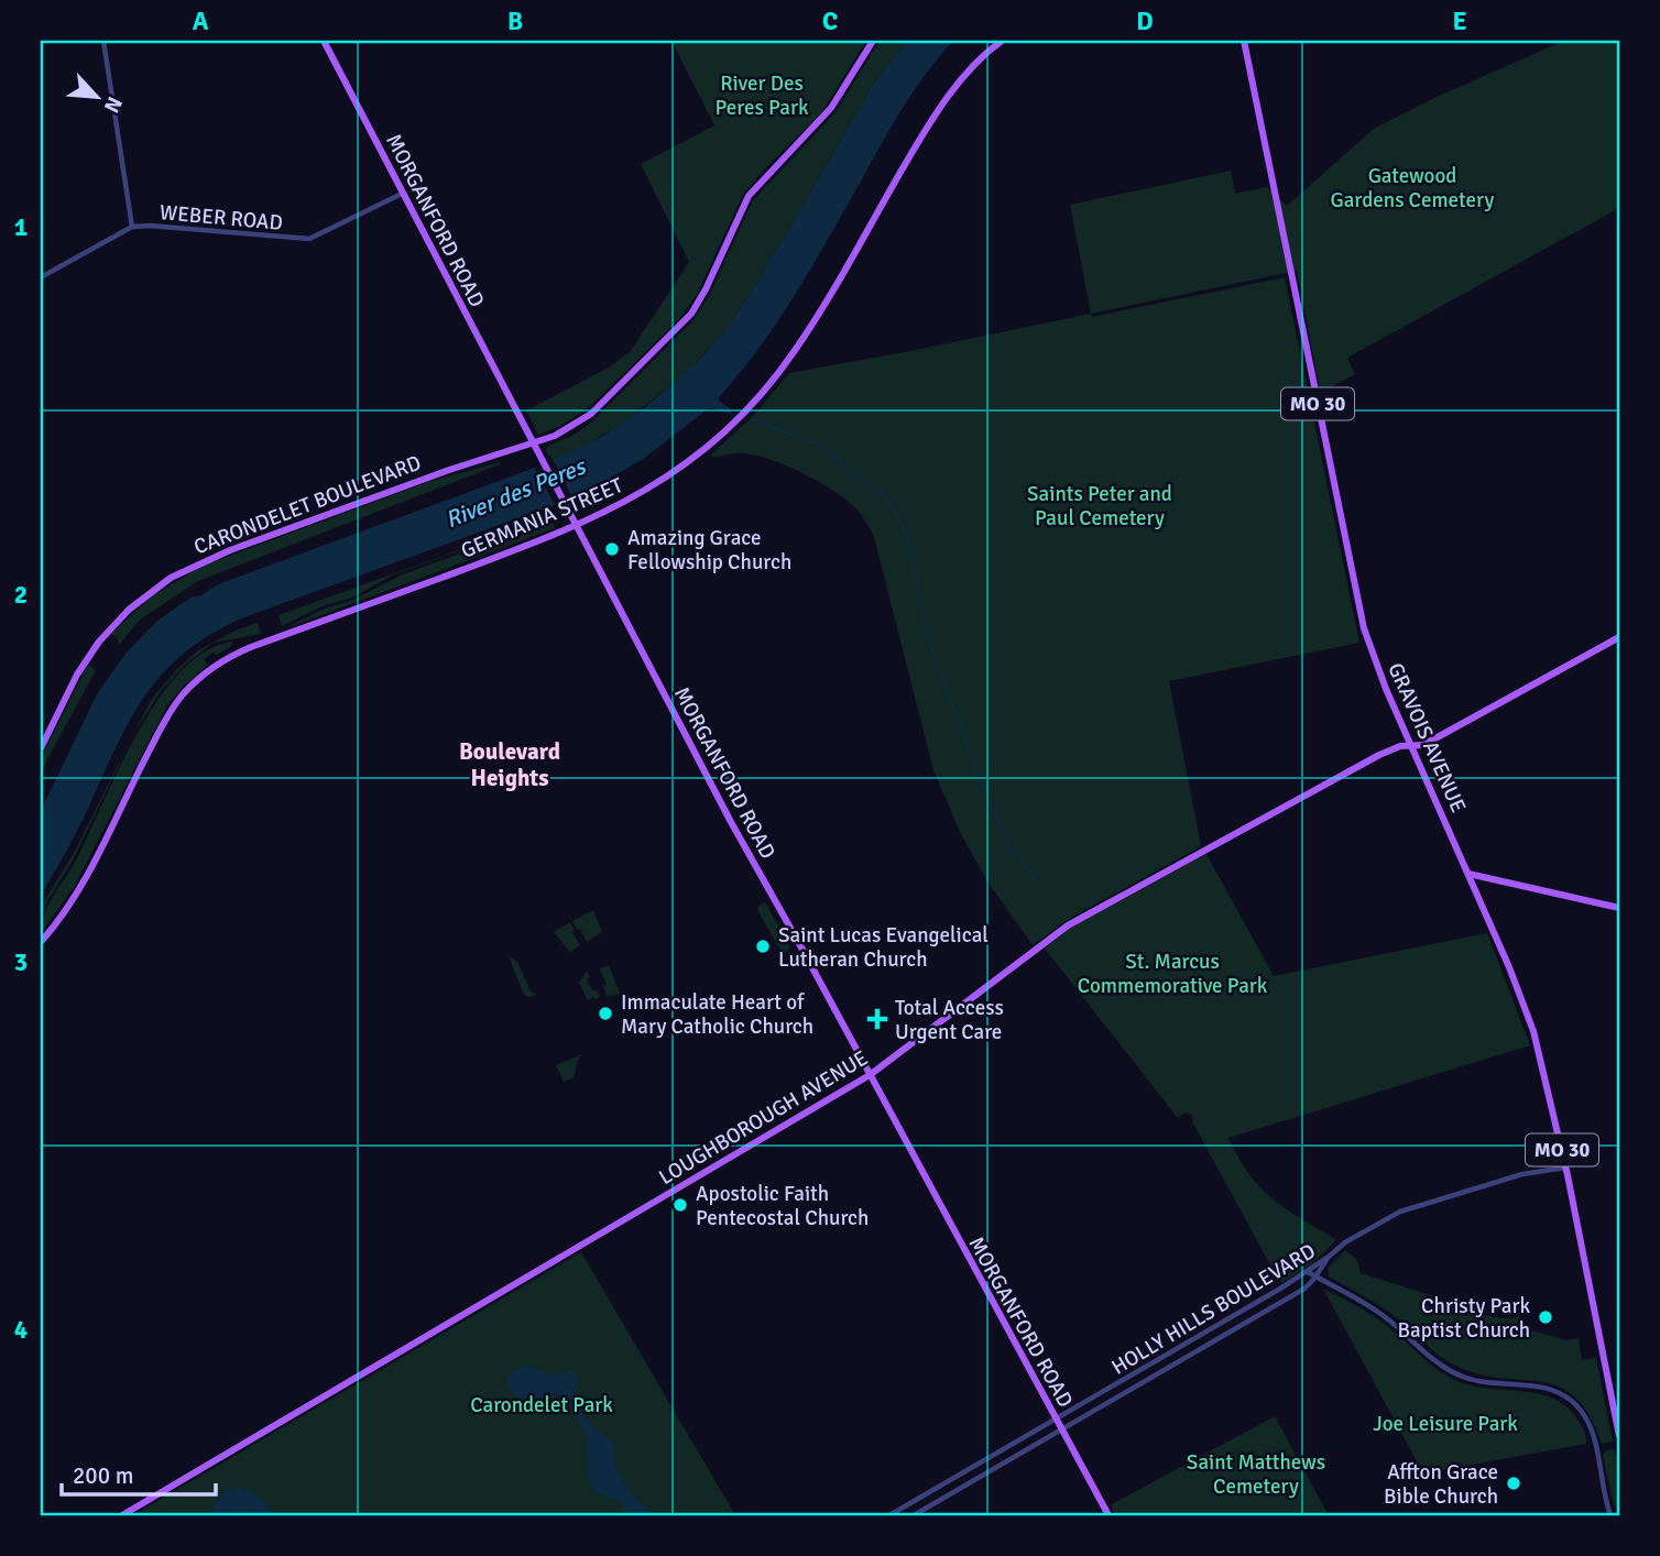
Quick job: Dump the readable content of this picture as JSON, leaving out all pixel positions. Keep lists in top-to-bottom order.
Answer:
{
  "streets": {
    "main road": [
      "MORGANFORD ROAD",
      "MO 30",
      "CARONDELET BOULEVARD",
      "GERMANIA STREET",
      "GRAVOIS AVENUE",
      "LOUGHBOROUGH AVENUE"
    ],
    "street": ["WEBER ROAD", "HOLLY HILLS BOULEVARD"]
  },
  "crossings": [
    ["WEBER ROAD", "MORGANFORD ROAD"],
    ["MORGANFORD ROAD", "CARONDELET BOULEVARD"],
    ["MORGANFORD ROAD", "GERMANIA STREET"],
    ["MORGANFORD ROAD", "LOUGHBOROUGH AVENUE"],
    ["MORGANFORD ROAD", "HOLLY HILLS BOULEVARD"],
    ["GRAVOIS AVENUE", "LOUGHBOROUGH AVENUE"]
  ],
  "districts": ["Boulevard Heights"],
  "water": ["River des Peres"],
  "parks": [
    "River Des Peres Park",
    "Gatewood Gardens Cemetery",
    "Saints Peter and Paul Cemetery",
    "St. Marcus Commemorative Park",
    "Carondelet Park",
    "Joe Leisure Park",
    "Saint Matthews Cemetery"
  ],
  "places": {
    "other": [
      "Amazing Grace Fellowship Church",
      "Saint Lucas Evangelical Lutheran Church",
      "Immaculate Heart of Mary Catholic Church",
      "Apostolic Faith Pentecostal Church",
      "Christy Park Baptist Church",
      "Affton Grace Bible Church"
    ],
    "health": ["Total Access Urgent Care"]
  },
  "scale_bar": "200 m",
  "north": "bottom right",
  "grid": {
    "columns": [
      "A",
      "B",
      "C",
      "D",
      "E"
    ],
    "rows": [
      "1",
      "2",
      "3",
      "4"
    ]
  }
}
